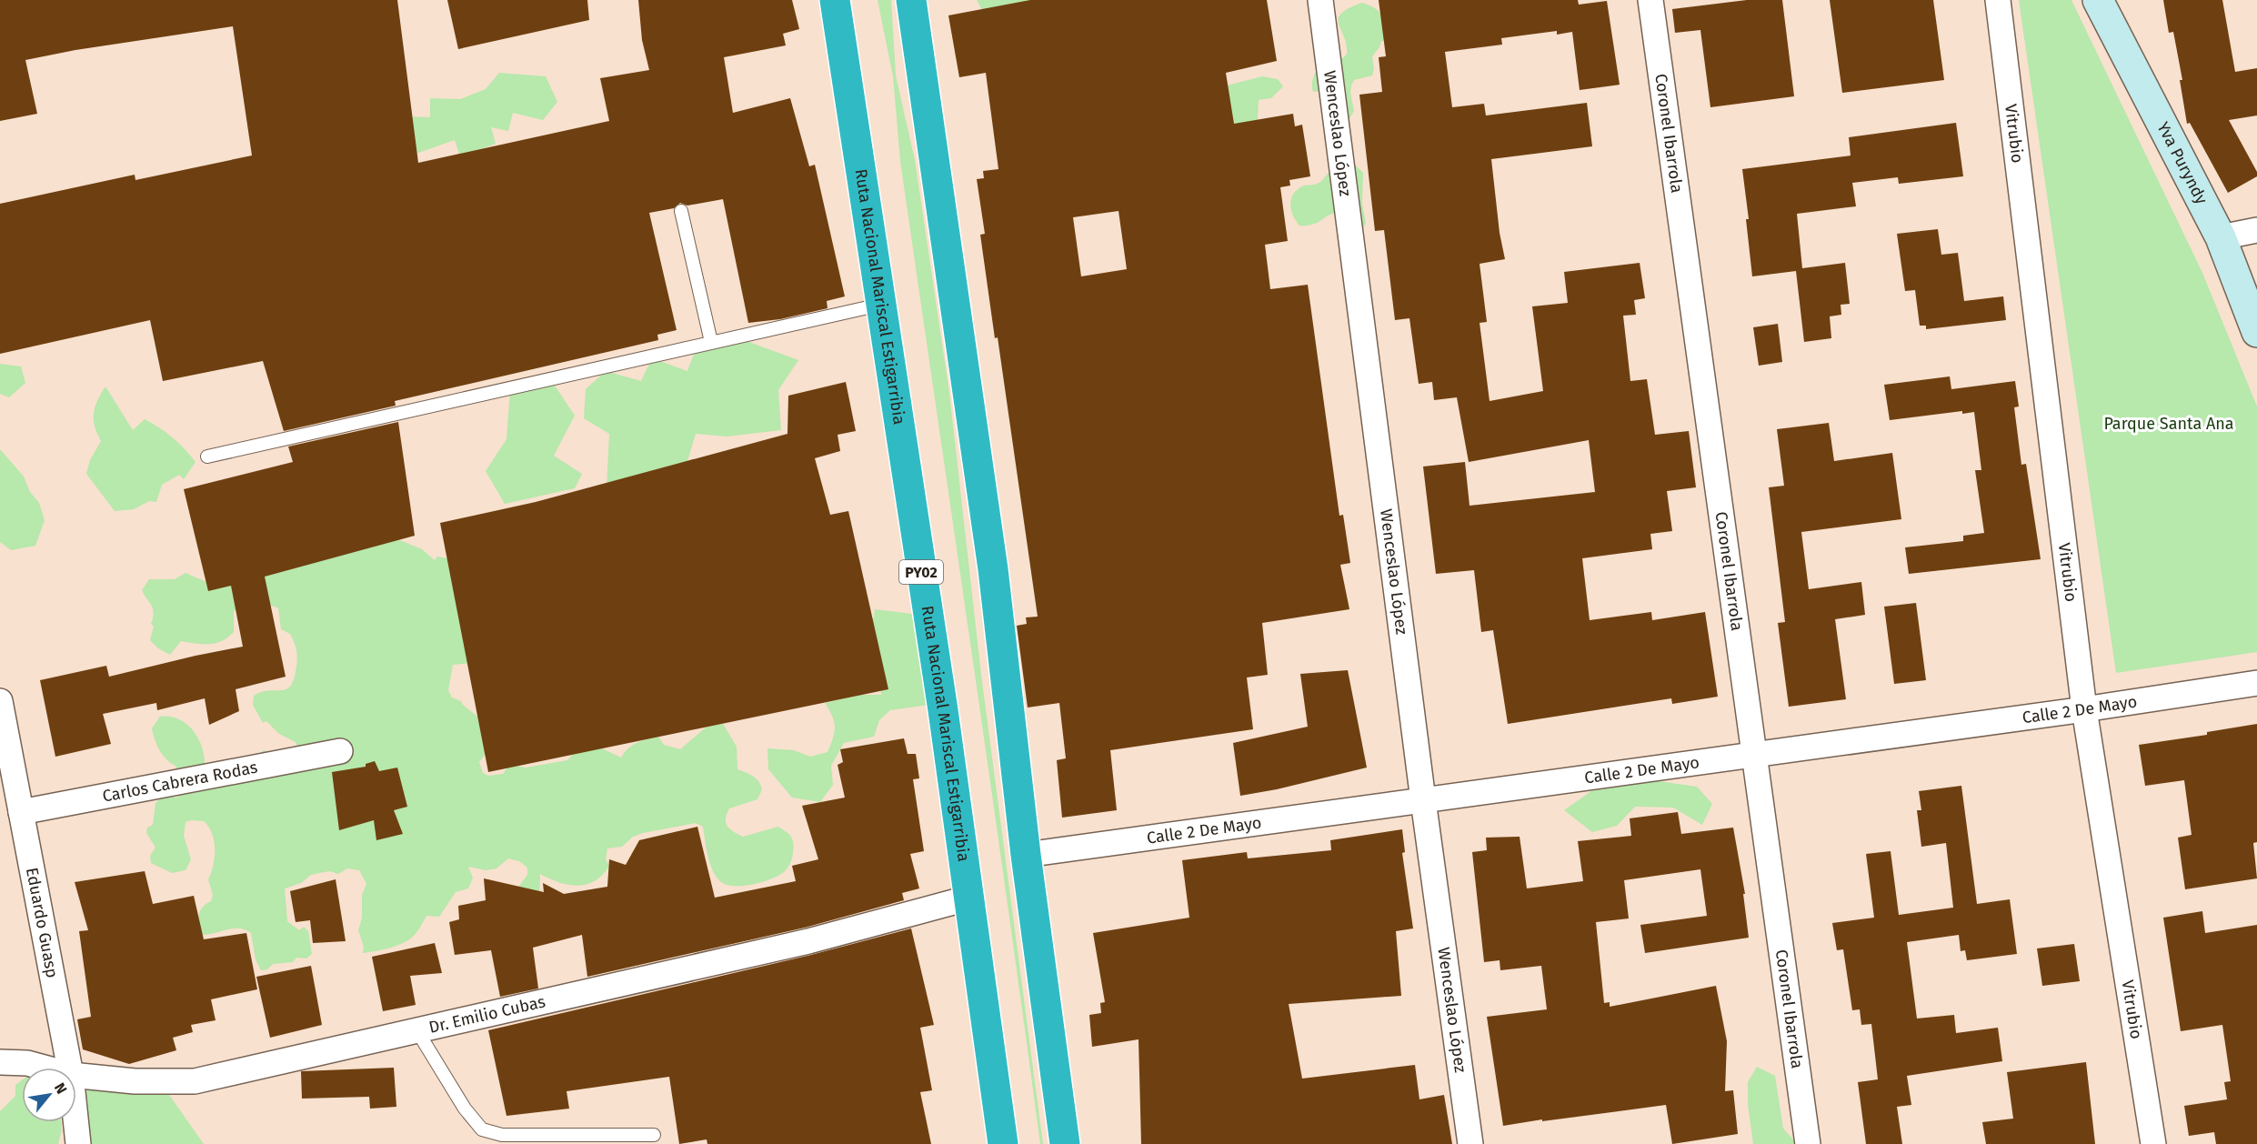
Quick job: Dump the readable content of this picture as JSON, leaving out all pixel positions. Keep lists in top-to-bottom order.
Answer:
{
  "streets": {
    "highway": ["Ruta Nacional Mariscal Estigarribia", "PY02"],
    "main road": ["Yva Puryndy"],
    "street": [
      "Wenceslao López",
      "Coronel Ibarrola",
      "Vitrubio",
      "Calle 2 De Mayo",
      "Carlos Cabrera Rodas",
      "Eduardo Guasp",
      "Dr. Emilio Cubas"
    ]
  },
  "crossings": [
    ["Wenceslao López", "Calle 2 De Mayo"],
    ["Coronel Ibarrola", "Calle 2 De Mayo"],
    ["Vitrubio", "Calle 2 De Mayo"],
    ["Ruta Nacional Mariscal Estigarribia", "Dr. Emilio Cubas"],
    ["Carlos Cabrera Rodas", "Eduardo Guasp"]
  ],
  "parks": ["Parque Santa Ana"],
  "north": "top right"
}
